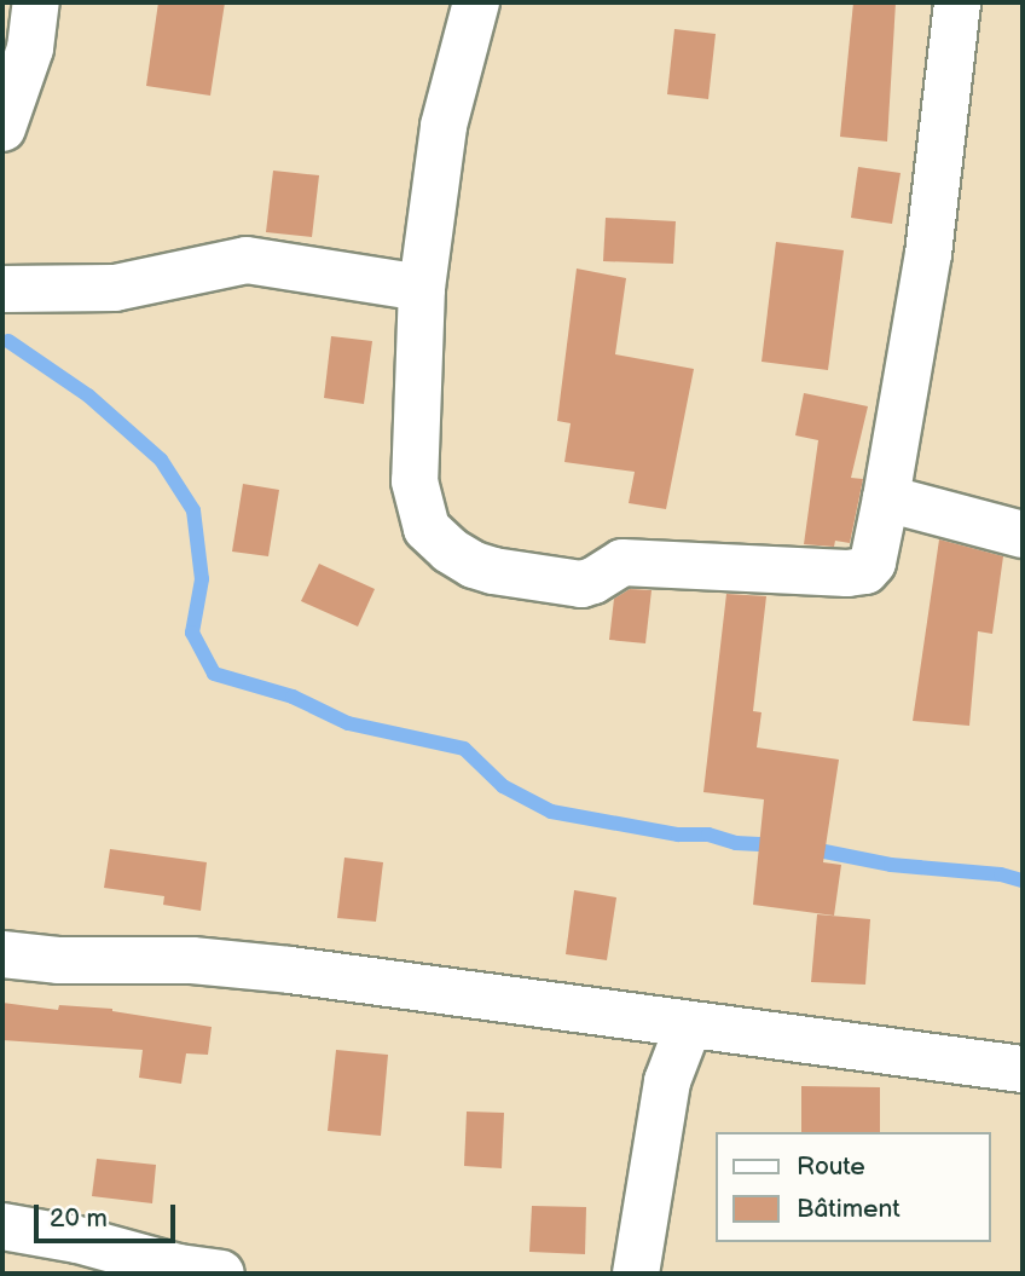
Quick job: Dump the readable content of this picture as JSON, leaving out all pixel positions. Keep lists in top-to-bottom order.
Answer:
{
  "legend": ["Route", "Bâtiment"],
  "scale_bar": "20 m"
}
